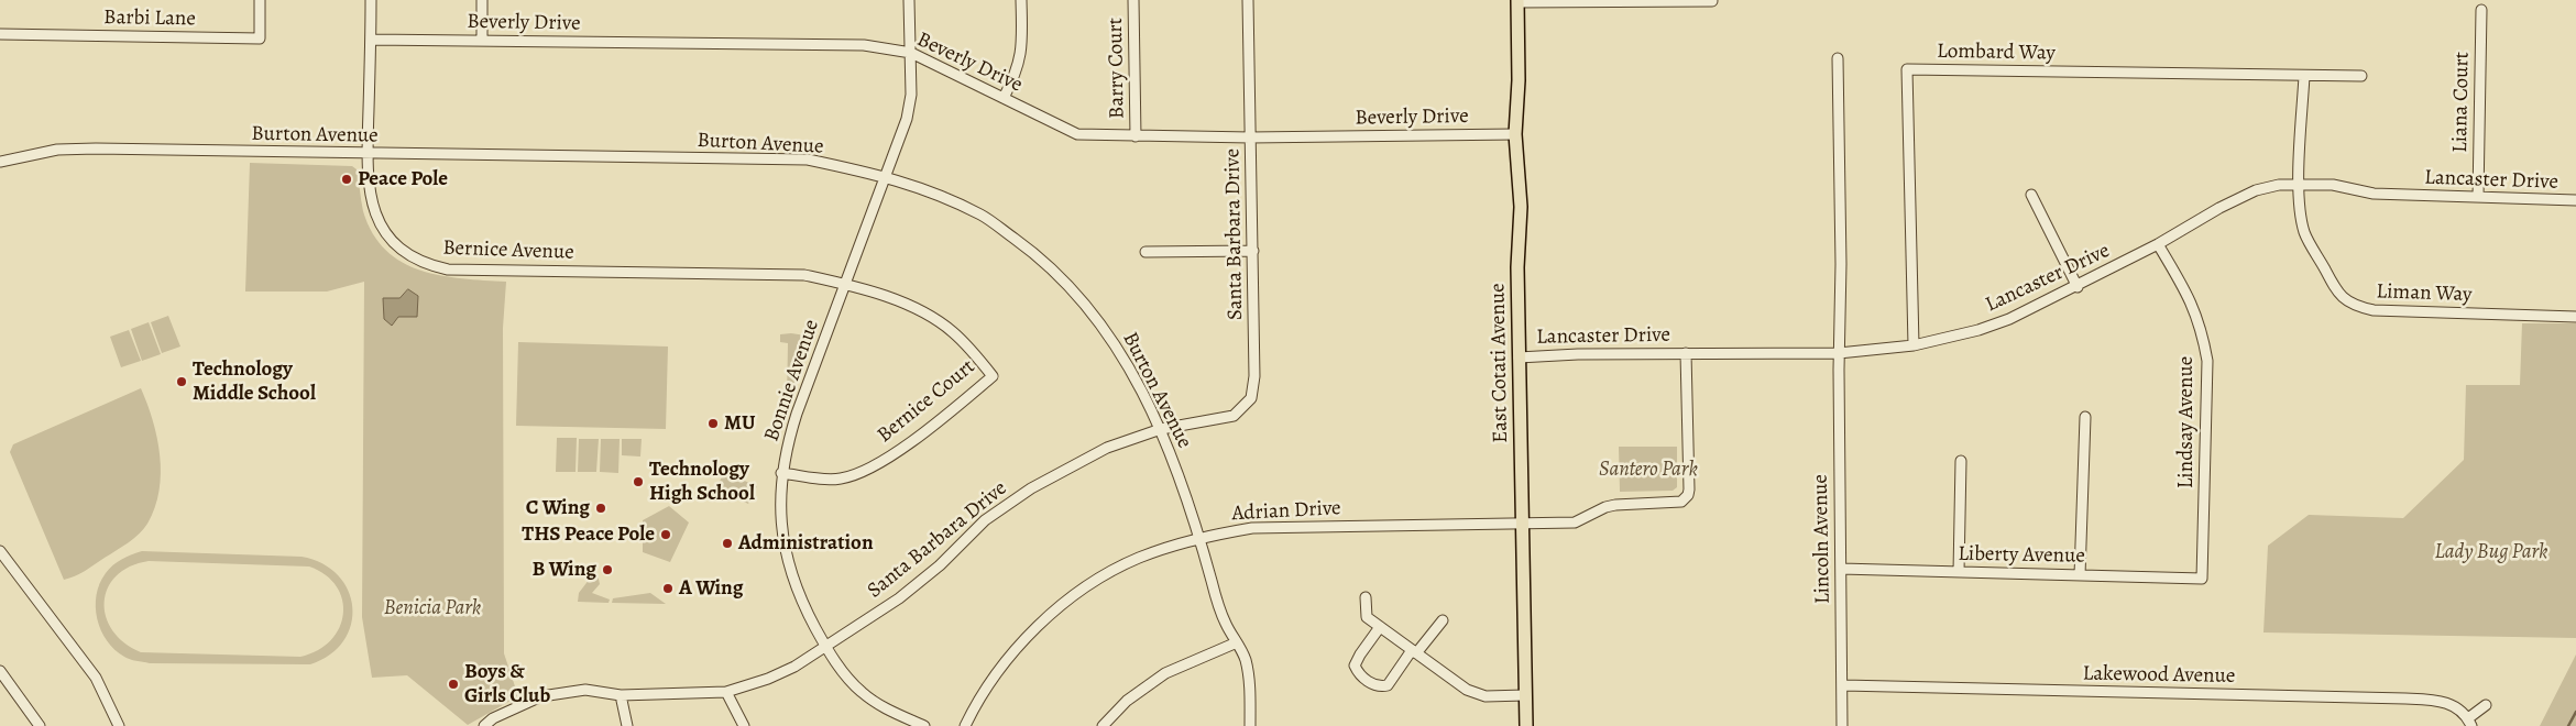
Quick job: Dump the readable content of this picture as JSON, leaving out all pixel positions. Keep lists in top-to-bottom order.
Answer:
{
  "streets": {
    "main road": ["East Cotati Avenue"],
    "street": [
      "Barbi Lane",
      "Beverly Drive",
      "Lombard Way",
      "Barry Court",
      "Liana Court",
      "Burton Avenue",
      "Lancaster Drive",
      "Santa Barbara Drive",
      "Bernice Avenue",
      "Liman Way",
      "Bonnie Avenue",
      "Bernice Court",
      "Lindsay Avenue",
      "Adrian Drive",
      "Lincoln Avenue",
      "Liberty Avenue",
      "Lakewood Avenue"
    ]
  },
  "crossings": [
    ["Beverly Drive", "Barry Court"],
    ["Beverly Drive", "Santa Barbara Drive"],
    ["Beverly Drive", "Bernice Avenue"],
    ["Beverly Drive", "East Cotati Avenue"],
    ["Beverly Drive", "Bonnie Avenue"],
    ["Lombard Way", "Lancaster Drive"],
    ["Lombard Way", "Liman Way"],
    ["Liana Court", "Lancaster Drive"],
    ["Burton Avenue", "Santa Barbara Drive"],
    ["Burton Avenue", "Bernice Avenue"],
    ["Burton Avenue", "Bonnie Avenue"],
    ["Burton Avenue", "Adrian Drive"],
    ["Lancaster Drive", "Liman Way"],
    ["Lancaster Drive", "East Cotati Avenue"],
    ["Lancaster Drive", "Lindsay Avenue"],
    ["Lancaster Drive", "Adrian Drive"],
    ["Lancaster Drive", "Lincoln Avenue"],
    ["Santa Barbara Drive", "Bonnie Avenue"],
    ["Bernice Avenue", "Bonnie Avenue"],
    ["Bernice Avenue", "Bernice Court"],
    ["East Cotati Avenue", "Adrian Drive"],
    ["Bonnie Avenue", "Bernice Court"],
    ["Lindsay Avenue", "Liberty Avenue"],
    ["Lincoln Avenue", "Liberty Avenue"],
    ["Lincoln Avenue", "Lakewood Avenue"]
  ],
  "parks": ["Santero Park", "Lady Bug Park", "Benicia Park"],
  "places": [
    "Peace Pole",
    "Technology Middle School",
    "MU",
    "Technology High School",
    "C Wing",
    "THS Peace Pole",
    "Administration",
    "B Wing",
    "A Wing",
    "Boys & Girls Club"
  ]
}
